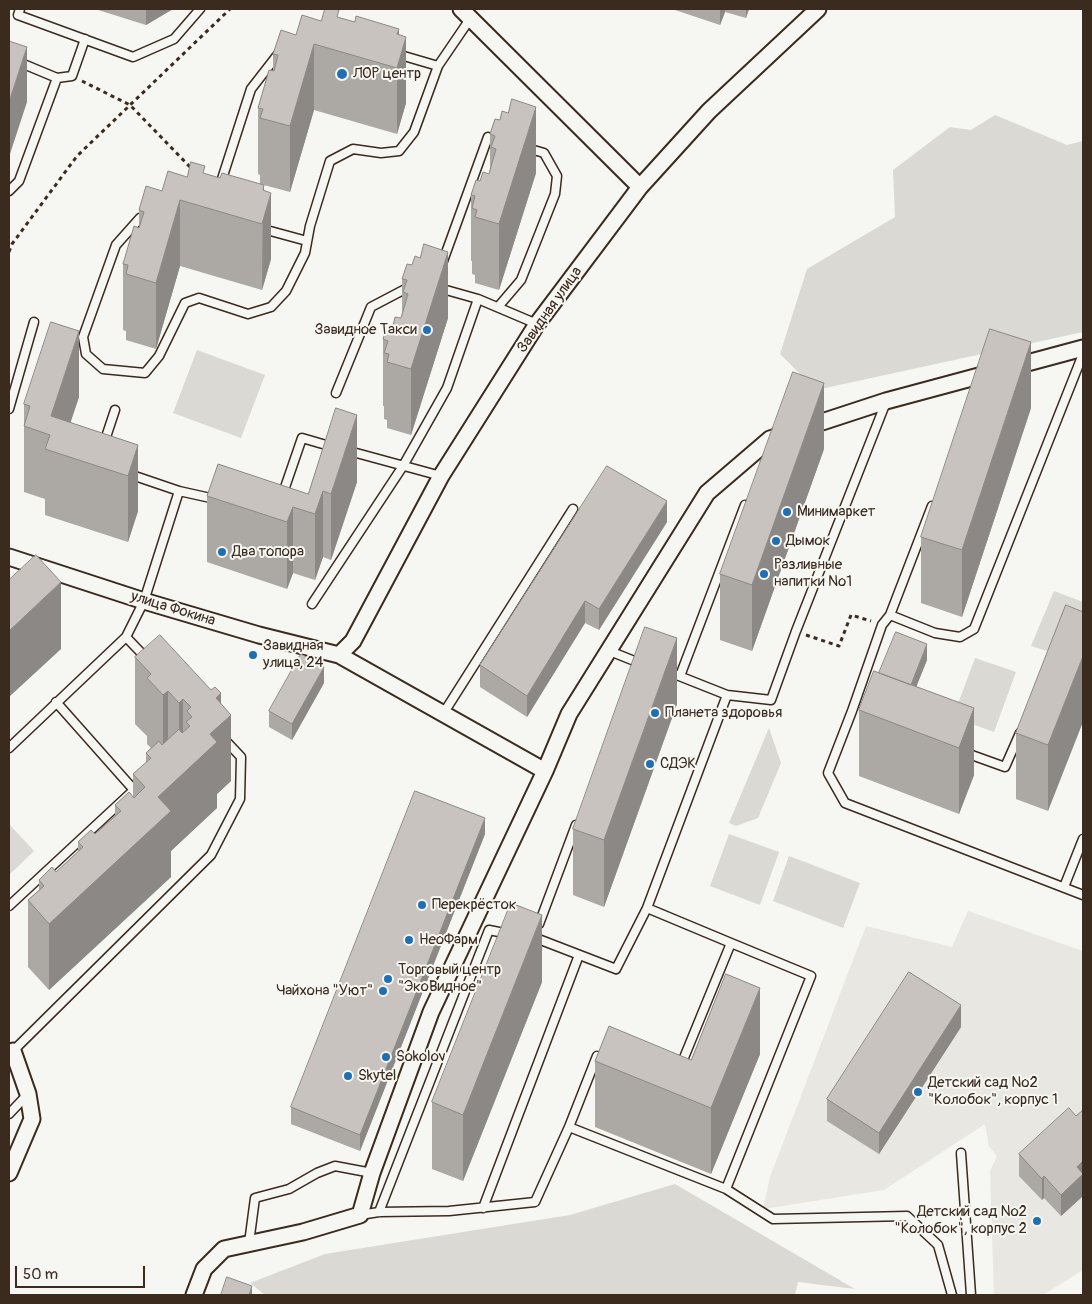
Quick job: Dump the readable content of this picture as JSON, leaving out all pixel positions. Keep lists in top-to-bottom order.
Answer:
{
  "streets": {
    "street": ["Завидная улица", "улица Фокина"]
  },
  "crossings": [
    ["Завидная улица", "улица Фокина"]
  ],
  "places": [
    "ЛОР центр",
    "Завидное Такси",
    "Минимаркет",
    "Дымок",
    "Два топора",
    "Разливные напитки №1",
    "Завидная улица, 24",
    "Планета здоровья",
    "СДЭК",
    "Перекрёсток",
    "НеоФарм",
    "Торговый центр \"ЭкоВидное\"",
    "Чайхона \"Уют\"",
    "Sokolov",
    "Skytel",
    "Детский сад №2 \"Колобок\", корпус 1",
    "Детский сад №2 \"Колобок\", корпус 2"
  ],
  "scale_bar": "50 m"
}
